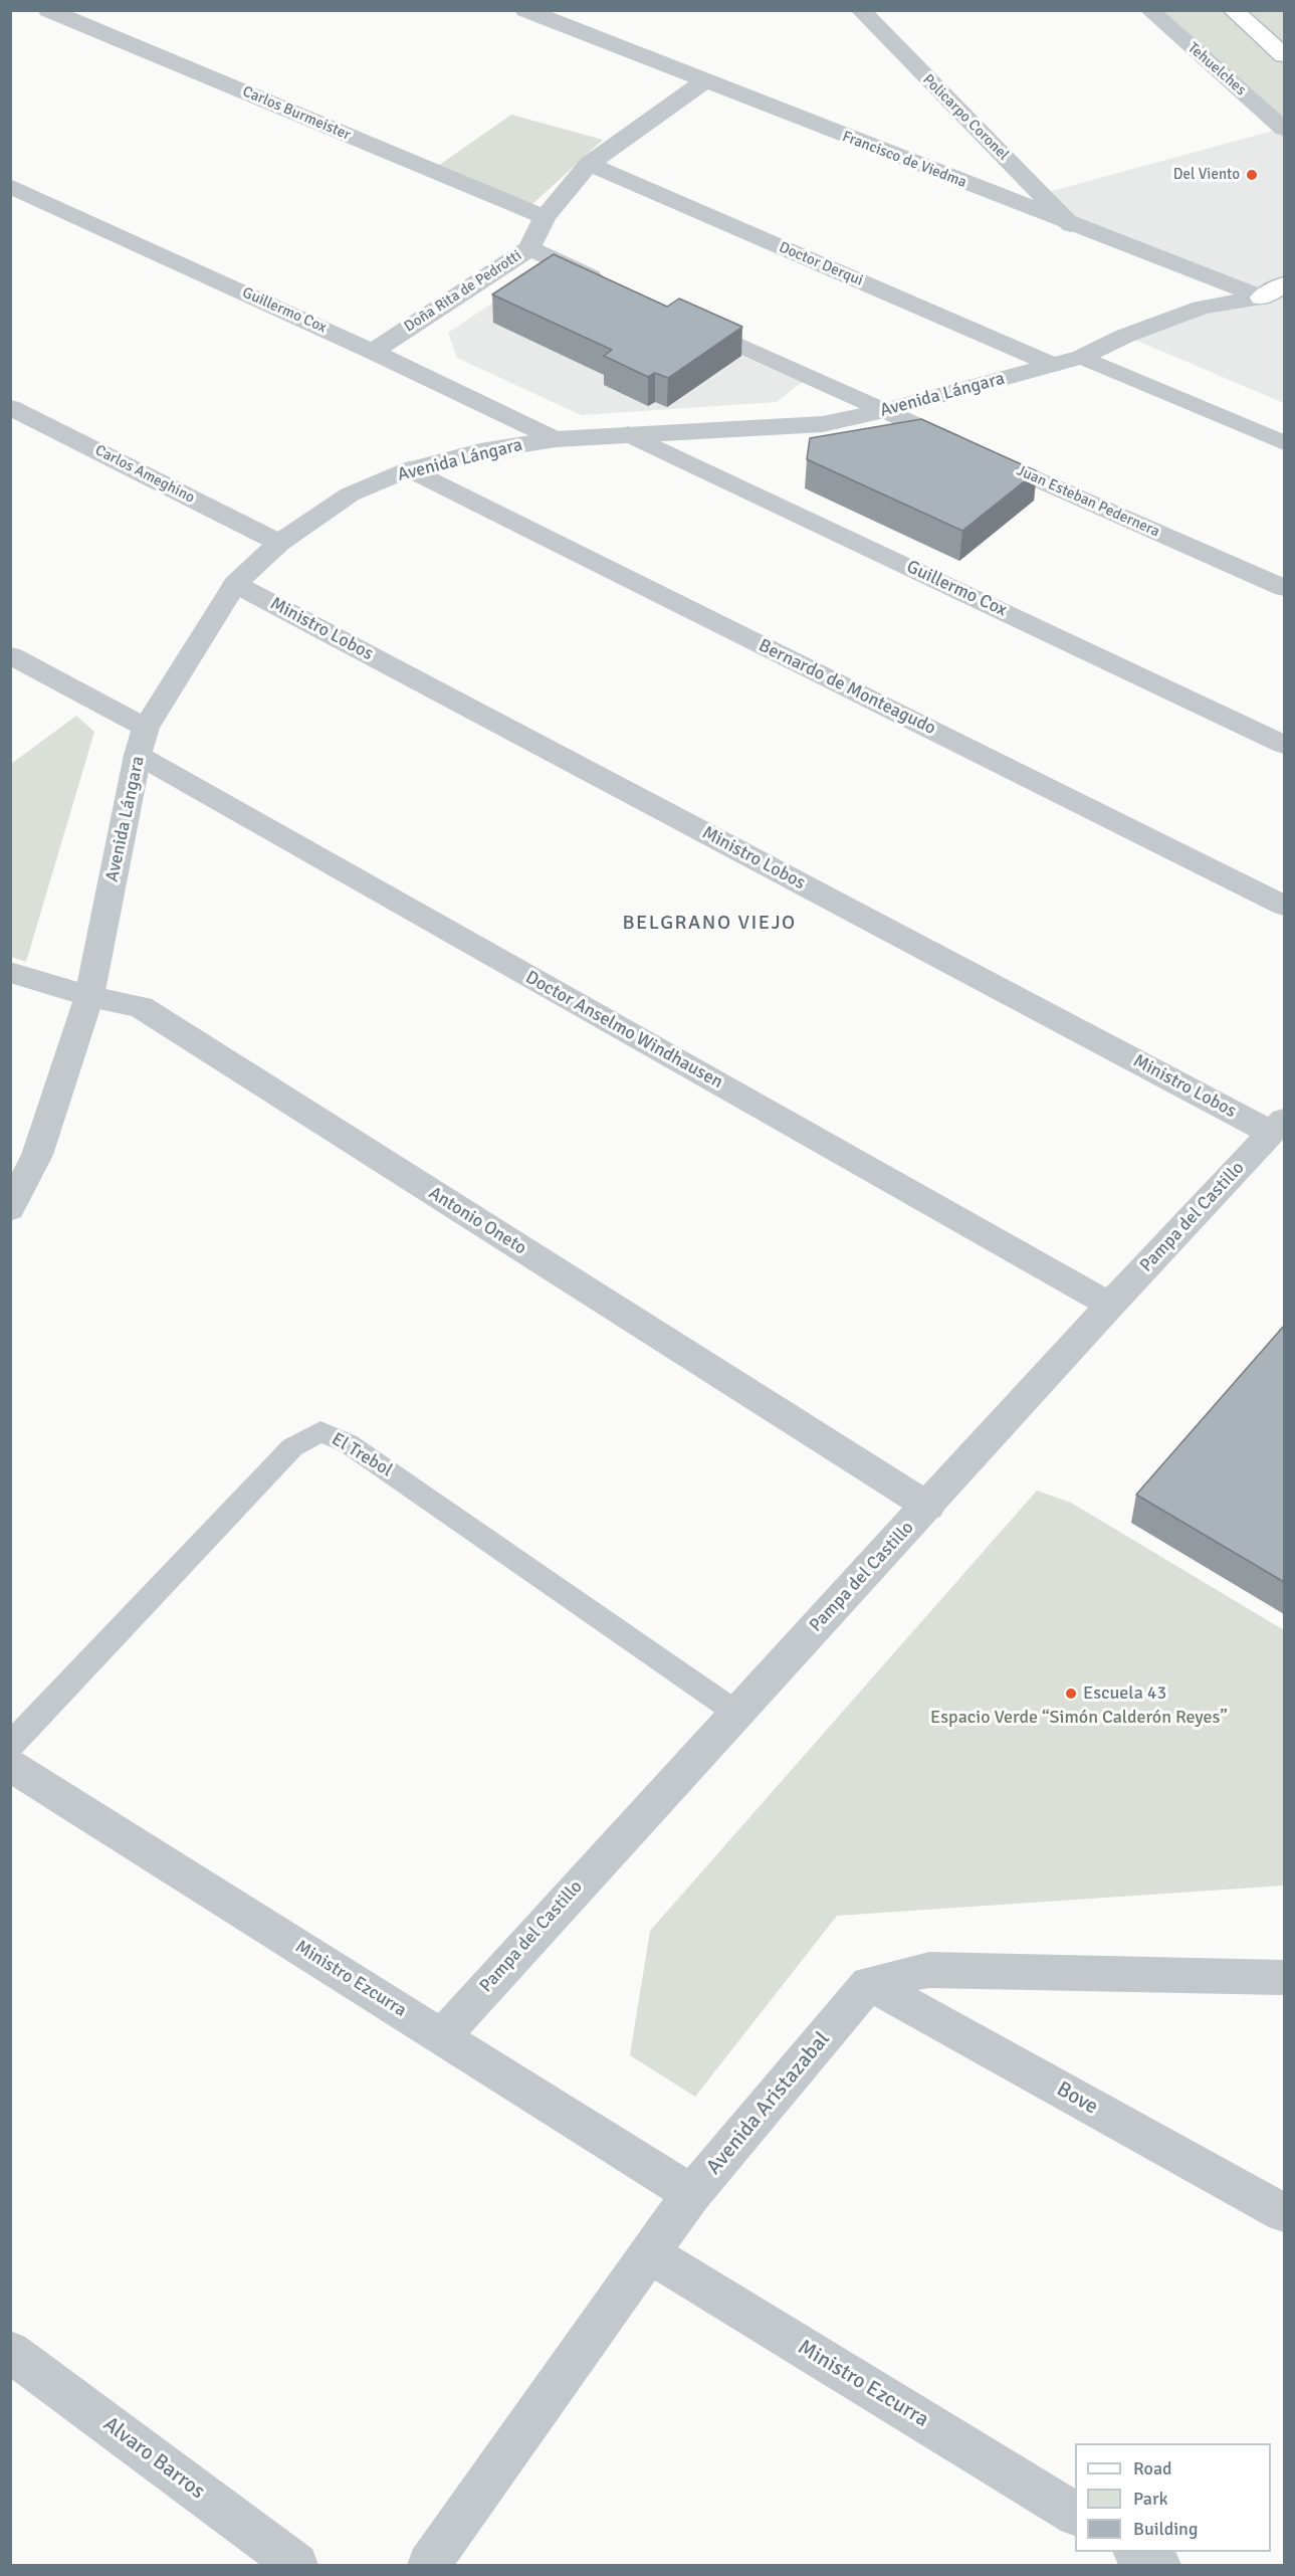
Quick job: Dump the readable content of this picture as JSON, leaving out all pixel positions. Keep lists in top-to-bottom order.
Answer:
{
  "streets": {
    "street": [
      "Tehuelches",
      "Carlos Burmeister",
      "Policarpo Coronel",
      "Francisco de Viedma",
      "Doctor Derqui",
      "Doña Rita de Pedrotti",
      "Guillermo Cox",
      "Avenida Lángara",
      "Carlos Ameghino",
      "Juan Esteban Pedernera",
      "Ministro Lobos",
      "Bernardo de Monteagudo",
      "Doctor Anselmo Windhausen",
      "Pampa del Castillo",
      "Antonio Oneto",
      "Ministro Ezcurra",
      "Bove",
      "Avenida Aristazabal",
      "Alvaro Barros"
    ],
    "lane": ["El Trebol"]
  },
  "crossings": [
    ["Carlos Burmeister", "Doña Rita de Pedrotti"],
    ["Policarpo Coronel", "Francisco de Viedma"],
    ["Francisco de Viedma", "Doña Rita de Pedrotti"],
    ["Francisco de Viedma", "Avenida Lángara"],
    ["Doctor Derqui", "Doña Rita de Pedrotti"],
    ["Doctor Derqui", "Avenida Lángara"],
    ["Doña Rita de Pedrotti", "Guillermo Cox"],
    ["Guillermo Cox", "Avenida Lángara"],
    ["Avenida Lángara", "Carlos Ameghino"],
    ["Avenida Lángara", "Juan Esteban Pedernera"],
    ["Avenida Lángara", "Ministro Lobos"],
    ["Avenida Lángara", "Bernardo de Monteagudo"],
    ["Avenida Lángara", "Doctor Anselmo Windhausen"],
    ["Avenida Lángara", "Antonio Oneto"],
    ["Ministro Lobos", "Pampa del Castillo"],
    ["Doctor Anselmo Windhausen", "Pampa del Castillo"],
    ["Pampa del Castillo", "Antonio Oneto"],
    ["Pampa del Castillo", "El Trebol"],
    ["Pampa del Castillo", "Ministro Ezcurra"],
    ["Ministro Ezcurra", "Avenida Aristazabal"],
    ["Bove", "Avenida Aristazabal"]
  ],
  "districts": ["BELGRANO VIEJO"],
  "parks": ["Espacio Verde “Simón Calderón Reyes”"],
  "places": ["Del Viento", "Escuela 43"],
  "legend": ["Road", "Park", "Building"]
}
